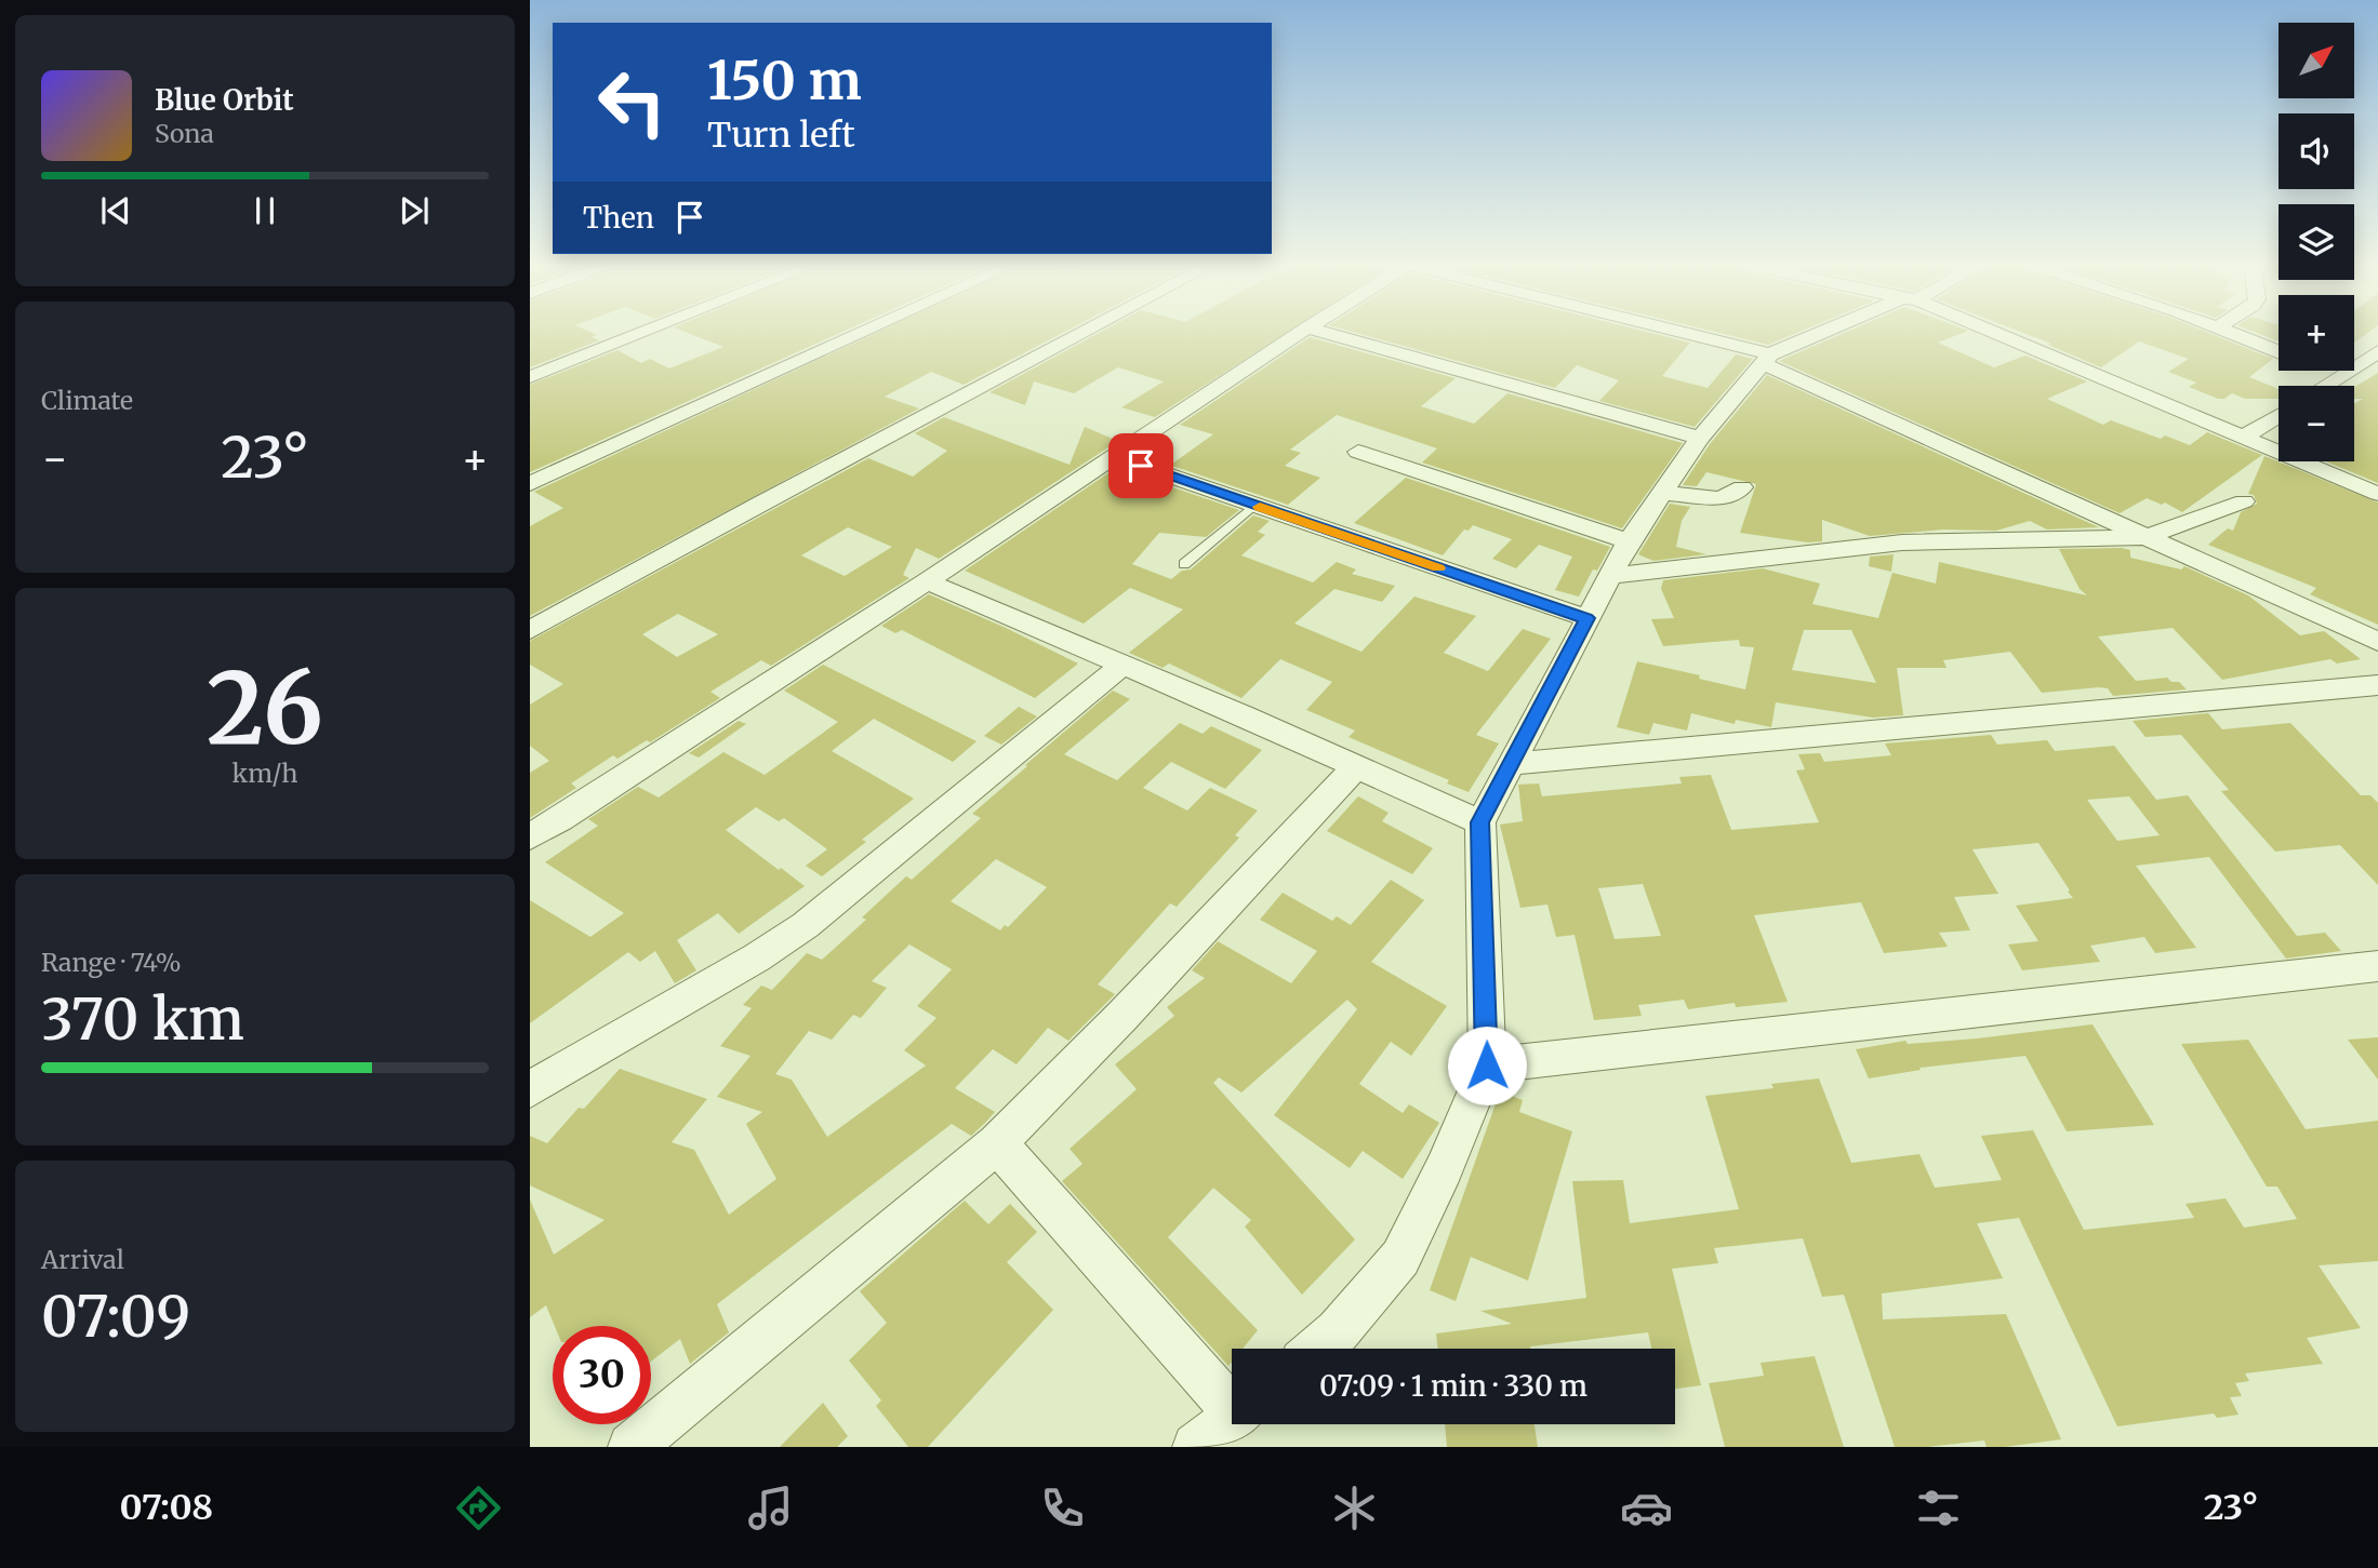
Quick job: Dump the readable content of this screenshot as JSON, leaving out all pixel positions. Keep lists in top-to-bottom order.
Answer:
{
  "north": "top right",
  "page": {
    "map_buttons": ["+", "−"],
    "turn": ["150 m", "Turn left"],
    "song": ["Blue Orbit", "Sona"],
    "then": "Then",
    "tile": [
      "Climate",
      ["26", "km/h"],
      ["Range · 74%", "370 km"],
      ["Arrival", "07:09"]
    ],
    "heat": ["−", "23°", "+"],
    "limit": "30",
    "trip": "07:09 · 1 min · 330 m",
    "tabs": ["07:08", "23°"]
  }
}
